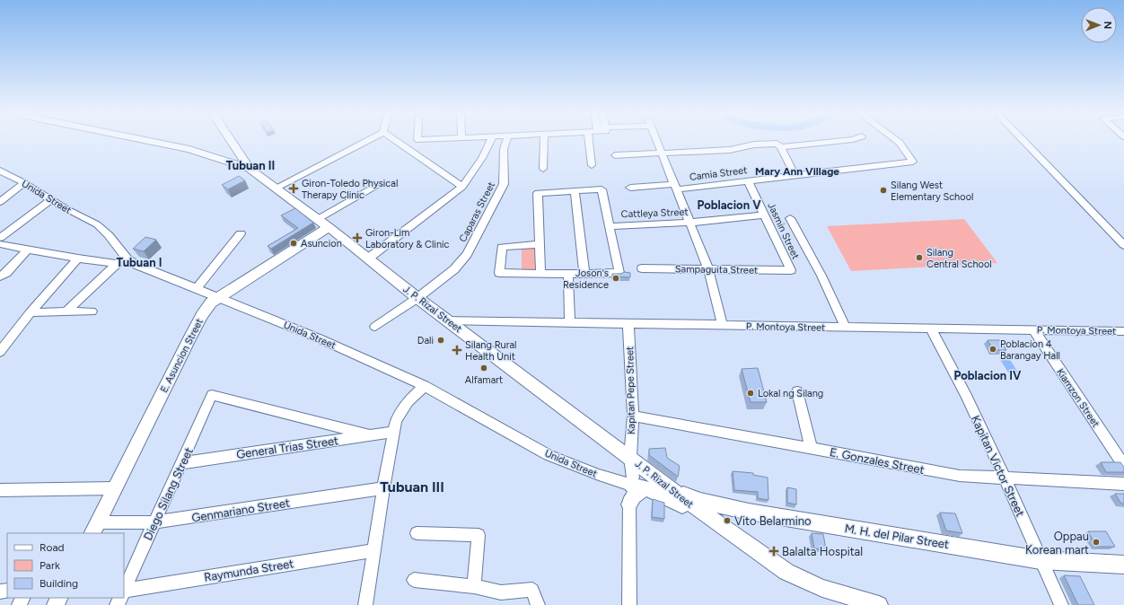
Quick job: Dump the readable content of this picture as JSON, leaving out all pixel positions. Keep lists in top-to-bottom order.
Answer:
{
  "streets": {
    "main road": ["J. P. Rizal Street", "E. Asuncion Street", "M. H. del Pilar Street"],
    "street": [
      "Camia Street",
      "Unida Street",
      "Caparas Street",
      "Cattleya Street",
      "Jasmin Street",
      "Sampaguita Street",
      "P. Montoya Street",
      "Kapitan Pepe Street",
      "Kiamzon Street",
      "General Trias Street",
      "E. Gonzales Street",
      "Kapitan Victor Street",
      "Diego Silang Street",
      "Genmariano Street",
      "Raymunda Street"
    ]
  },
  "crossings": [
    ["Camia Street", "Jasmin Street"],
    ["Unida Street", "E. Asuncion Street"],
    ["Unida Street", "Kapitan Pepe Street"],
    ["Caparas Street", "J. P. Rizal Street"],
    ["Cattleya Street", "Jasmin Street"],
    ["Jasmin Street", "Sampaguita Street"],
    ["J. P. Rizal Street", "P. Montoya Street"],
    ["J. P. Rizal Street", "E. Asuncion Street"],
    ["J. P. Rizal Street", "Kapitan Pepe Street"],
    ["J. P. Rizal Street", "M. H. del Pilar Street"],
    ["P. Montoya Street", "Kapitan Pepe Street"],
    ["P. Montoya Street", "Kiamzon Street"],
    ["P. Montoya Street", "Kapitan Victor Street"],
    ["E. Asuncion Street", "Genmariano Street"],
    ["Kapitan Pepe Street", "E. Gonzales Street"],
    ["General Trias Street", "Diego Silang Street"],
    ["E. Gonzales Street", "Kapitan Victor Street"],
    ["Kapitan Victor Street", "M. H. del Pilar Street"],
    ["Diego Silang Street", "Genmariano Street"]
  ],
  "districts": [
    "Tubuan II",
    "Mary Ann Village",
    "Poblacion V",
    "Tubuan I",
    "Poblacion IV",
    "Tubuan III"
  ],
  "places": {
    "health": [
      "Giron-Toledo Physical Therapy Clinic",
      "Giron-Lim Laboratory & Clinic",
      "Silang Rural Health Unit",
      "Balalta Hospital"
    ],
    "other": [
      "Silang West Elementary School",
      "Asuncion",
      "Silang Central School",
      "Joson's Residence",
      "Dali",
      "Poblacion 4 Barangay Hall",
      "Alfamart",
      "Lokal ng Silang",
      "Vito Belarmino",
      "Oppau Korean mart"
    ]
  },
  "legend": ["Road", "Park", "Building"],
  "north": "right"
}
